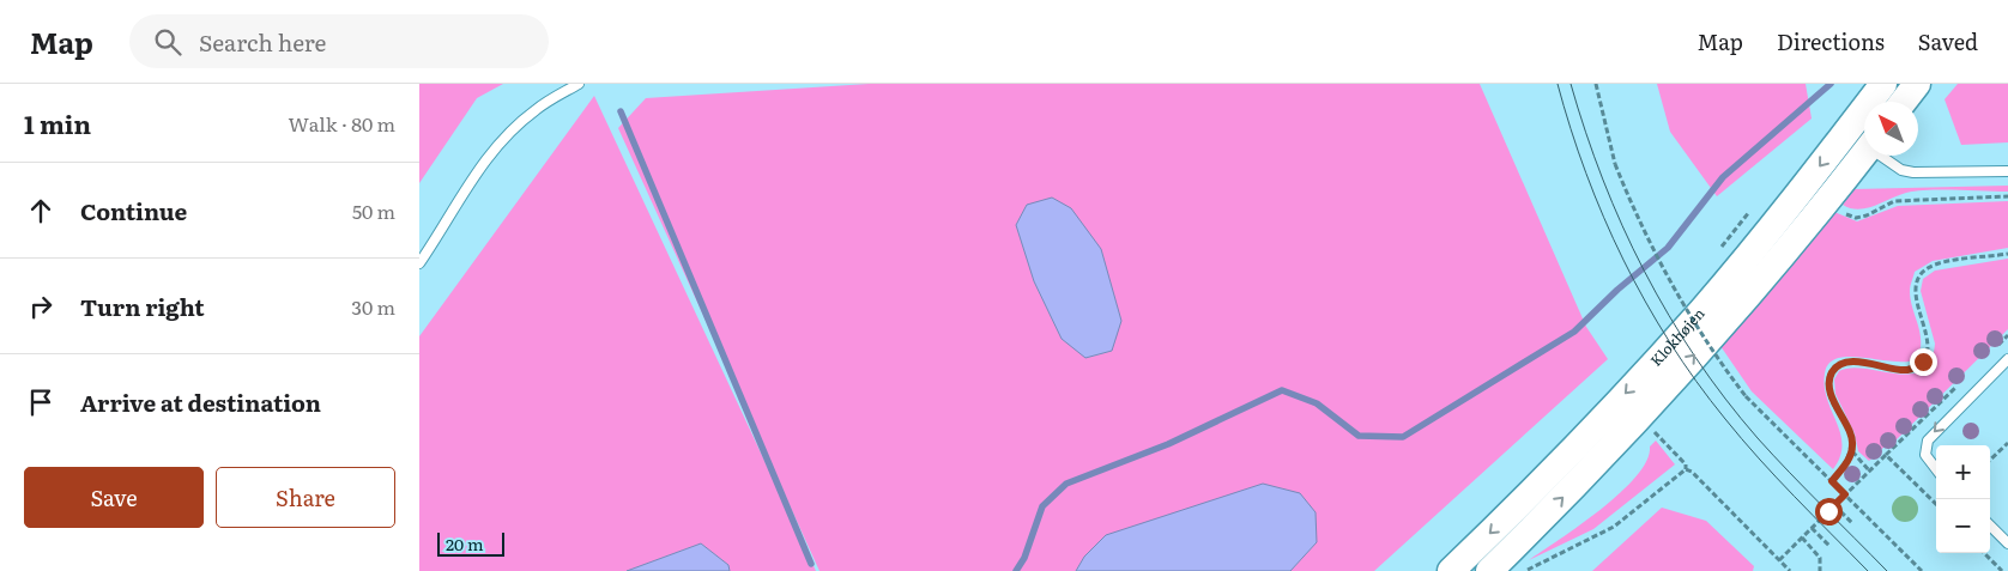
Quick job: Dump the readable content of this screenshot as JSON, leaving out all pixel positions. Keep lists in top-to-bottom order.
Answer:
{
  "streets": {
    "street": ["Klokhøjen"]
  },
  "scale_bar": "20 m",
  "north": "top left",
  "page": {
    "header": "Map",
    "search": "Search here",
    "nav": ["Map", "Directions", "Saved"],
    "heading": ["1 min", "Walk · 80 m"],
    "list": [
      ["Continue", "50 m"],
      ["Turn right", "30 m"],
      "Arrive at destination"
    ],
    "map_buttons": ["+", "−"],
    "buttons": ["Save", "Share"],
    "scale": "20 m"
  }
}
